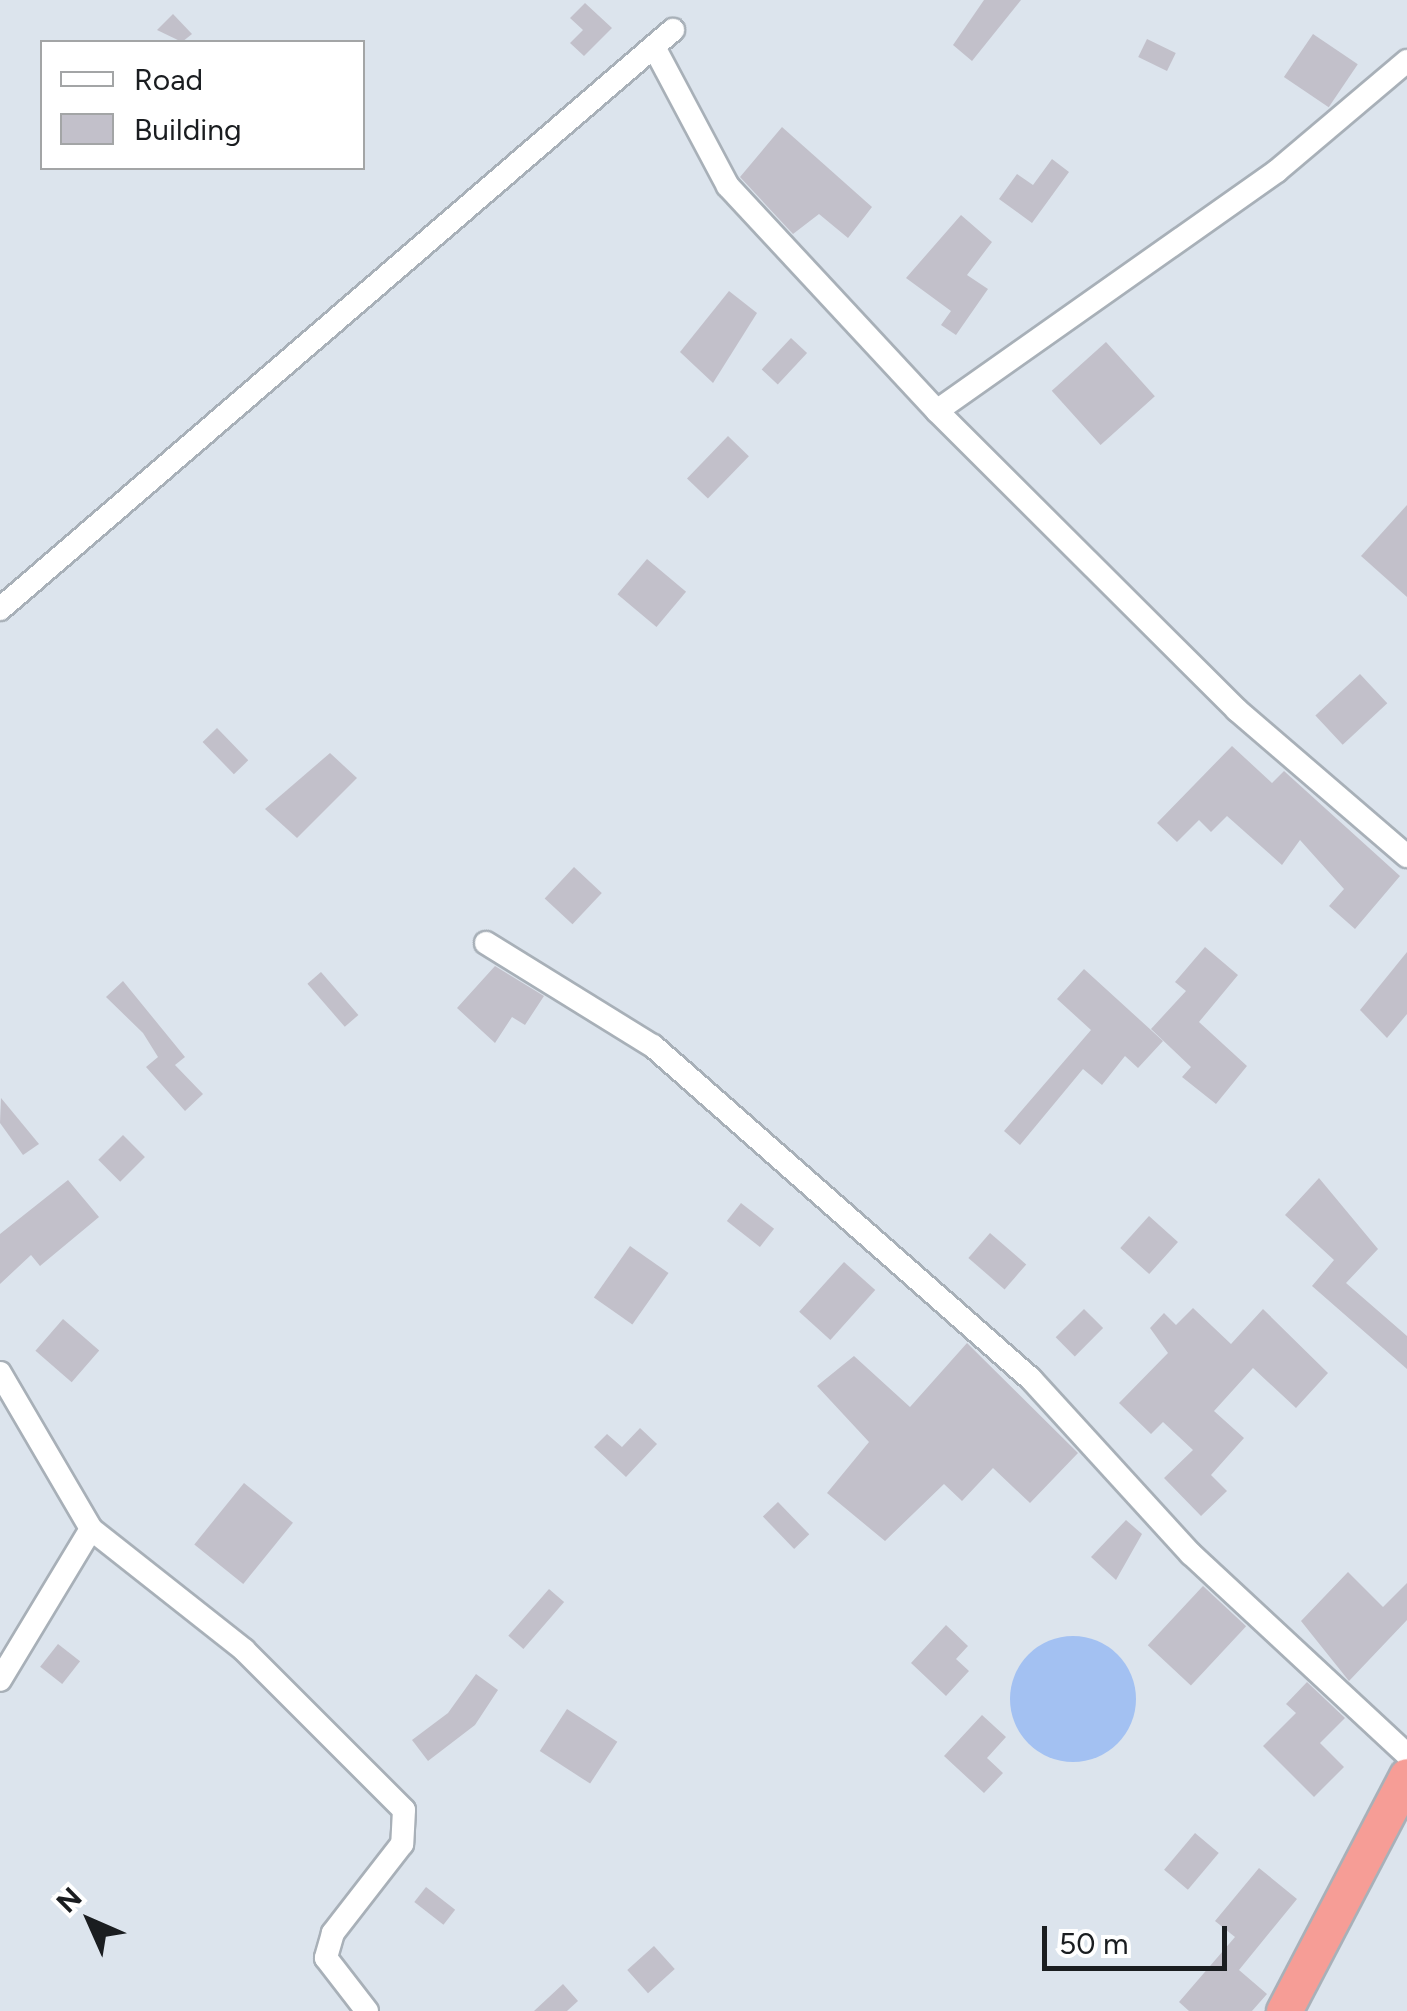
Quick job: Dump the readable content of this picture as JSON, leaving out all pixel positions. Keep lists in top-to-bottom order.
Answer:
{
  "legend": ["Road", "Building"],
  "scale_bar": "50 m",
  "north": "top left"
}
